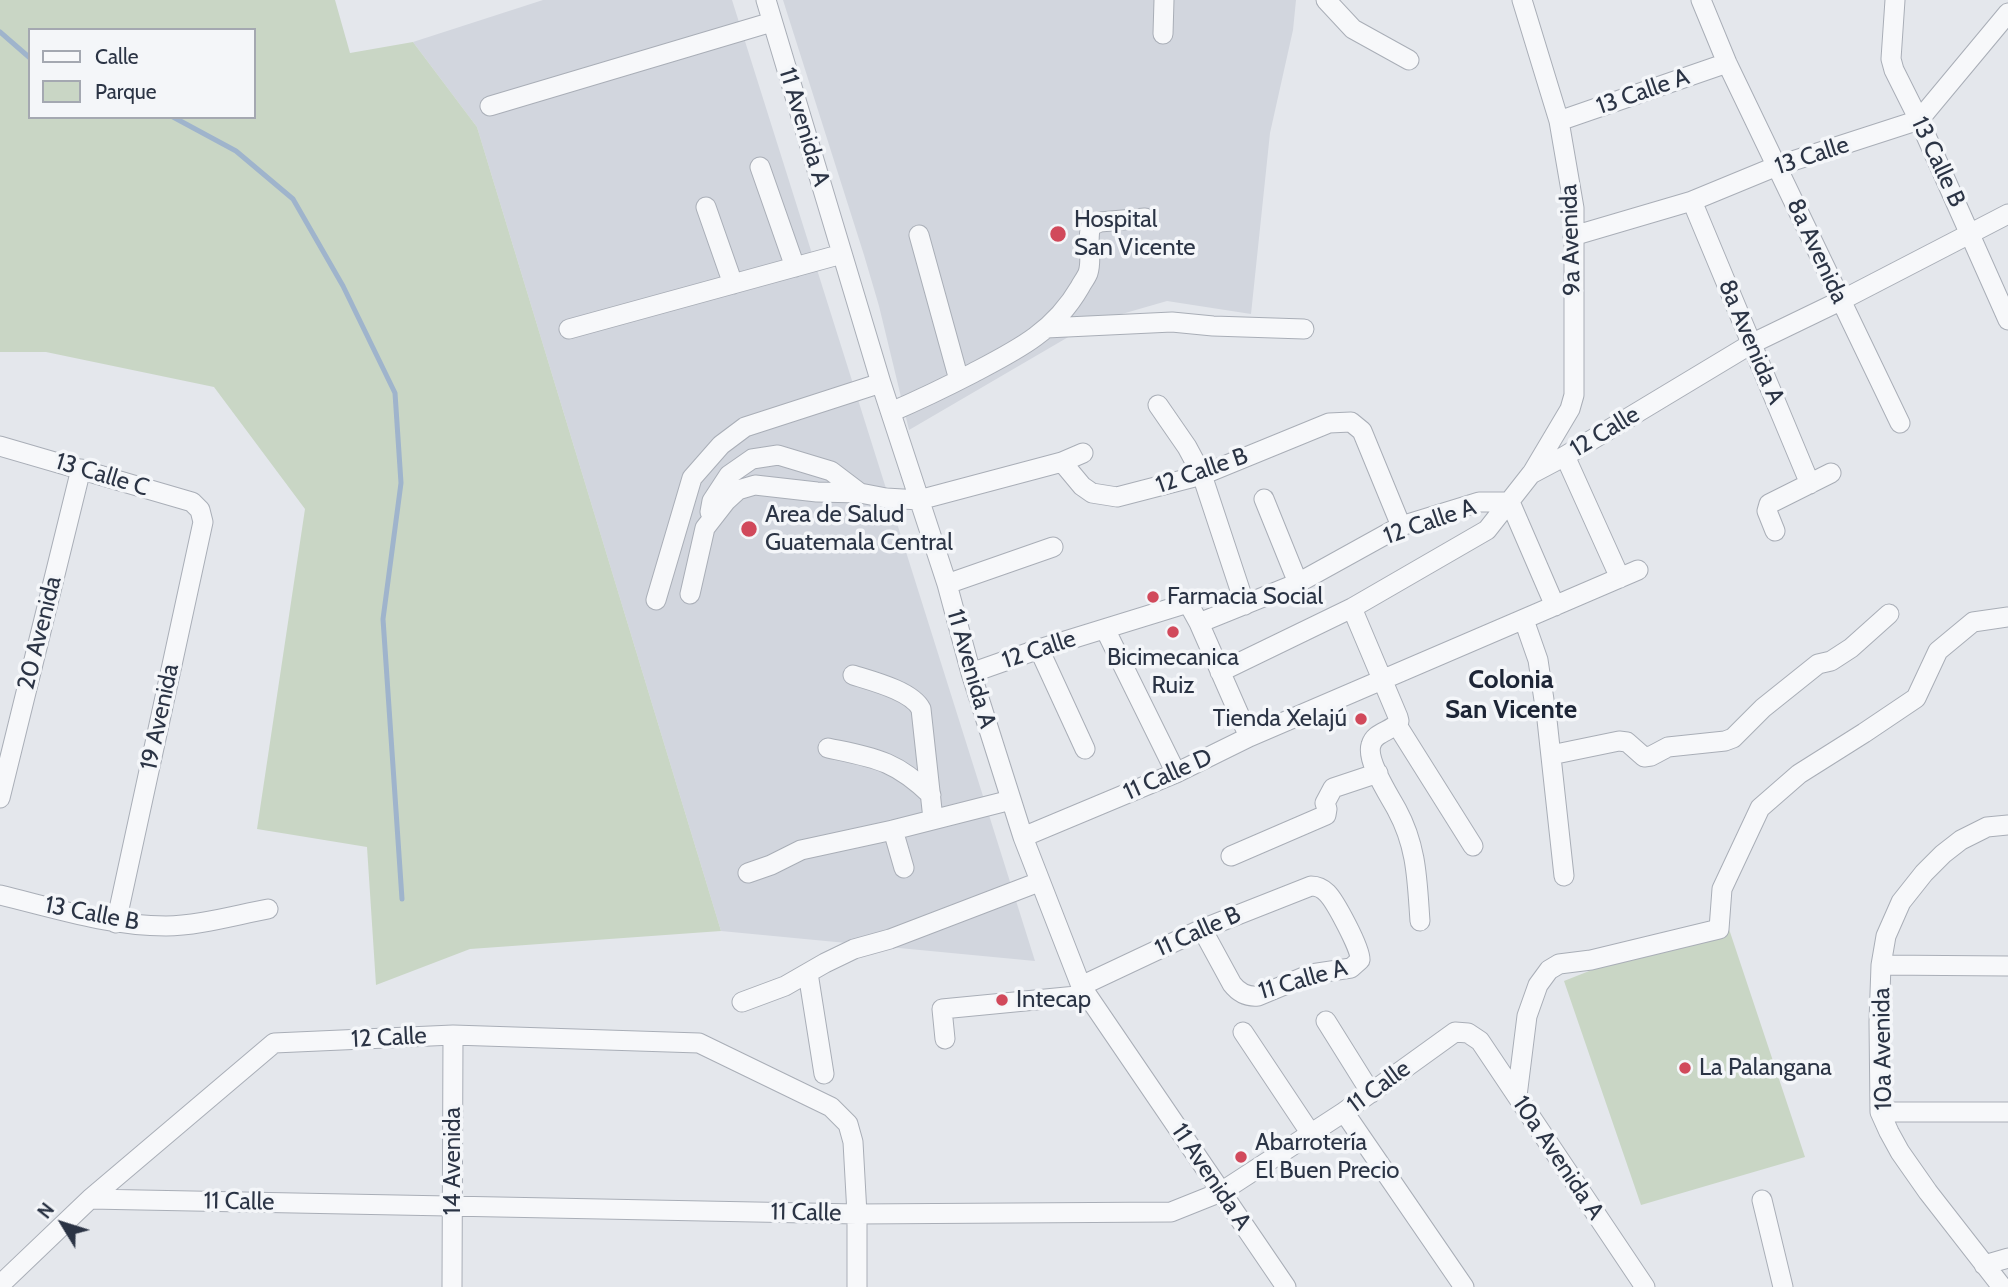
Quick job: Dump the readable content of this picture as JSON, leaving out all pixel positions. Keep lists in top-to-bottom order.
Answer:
{
  "streets": {
    "street": [
      "13 Calle A",
      "11 Avenida A",
      "13 Calle",
      "13 Calle B",
      "9a Avenida",
      "8a Avenida",
      "8a Avenida A",
      "12 Calle",
      "12 Calle B",
      "13 Calle C",
      "12 Calle A",
      "20 Avenida",
      "19 Avenida",
      "11 Calle D",
      "11 Calle B",
      "11 Calle A",
      "10a Avenida",
      "11 Calle",
      "10a Avenida A",
      "14 Avenida"
    ]
  },
  "crossings": [
    ["13 Calle A", "9a Avenida"],
    ["13 Calle A", "8a Avenida"],
    ["11 Avenida A", "12 Calle"],
    ["11 Avenida A", "11 Calle D"],
    ["11 Avenida A", "11 Calle B"],
    ["11 Avenida A", "11 Calle"],
    ["13 Calle", "13 Calle B"],
    ["13 Calle", "9a Avenida"],
    ["13 Calle", "8a Avenida"],
    ["13 Calle", "8a Avenida A"],
    ["13 Calle B", "12 Calle"],
    ["13 Calle B", "19 Avenida"],
    ["9a Avenida", "12 Calle"],
    ["8a Avenida", "12 Calle"],
    ["8a Avenida A", "12 Calle"],
    ["12 Calle", "12 Calle A"],
    ["12 Calle", "11 Calle D"],
    ["12 Calle", "11 Calle"],
    ["12 Calle", "14 Avenida"],
    ["12 Calle B", "12 Calle A"],
    ["13 Calle C", "20 Avenida"],
    ["13 Calle C", "19 Avenida"],
    ["11 Calle B", "11 Calle A"],
    ["11 Calle", "10a Avenida A"],
    ["11 Calle", "14 Avenida"]
  ],
  "districts": ["Colonia San Vicente"],
  "places": [
    "Hospital San Vicente",
    "Area de Salud Guatemala Central",
    "Farmacia Social",
    "Bicimecanica Ruiz",
    "Tienda Xelajú",
    "Intecap",
    "La Palangana",
    "Abarrotería El Buen Precio"
  ],
  "legend": ["Calle", "Parque"],
  "north": "top left"
}
